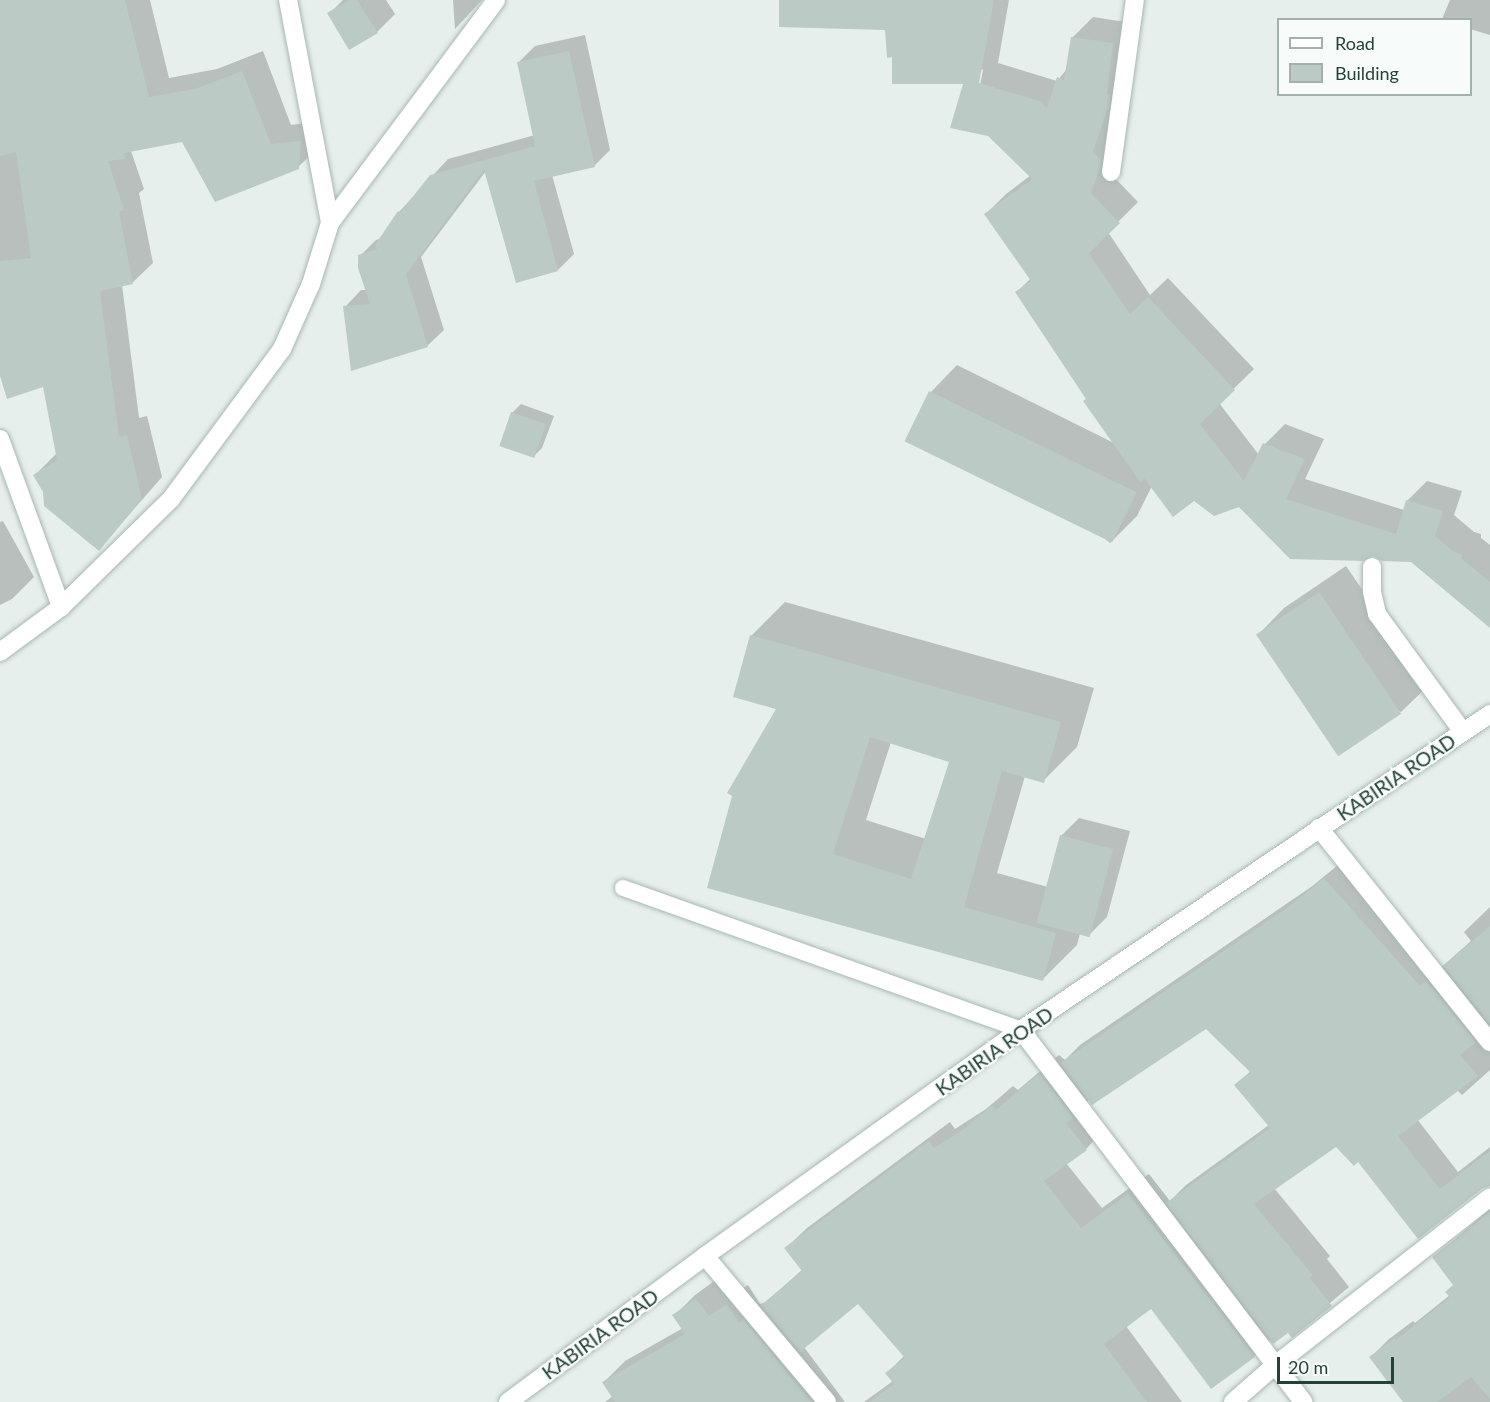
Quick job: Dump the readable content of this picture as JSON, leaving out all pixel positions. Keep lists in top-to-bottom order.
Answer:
{
  "streets": {
    "street": ["KABIRIA ROAD"]
  },
  "legend": ["Road", "Building"],
  "scale_bar": "20 m"
}
